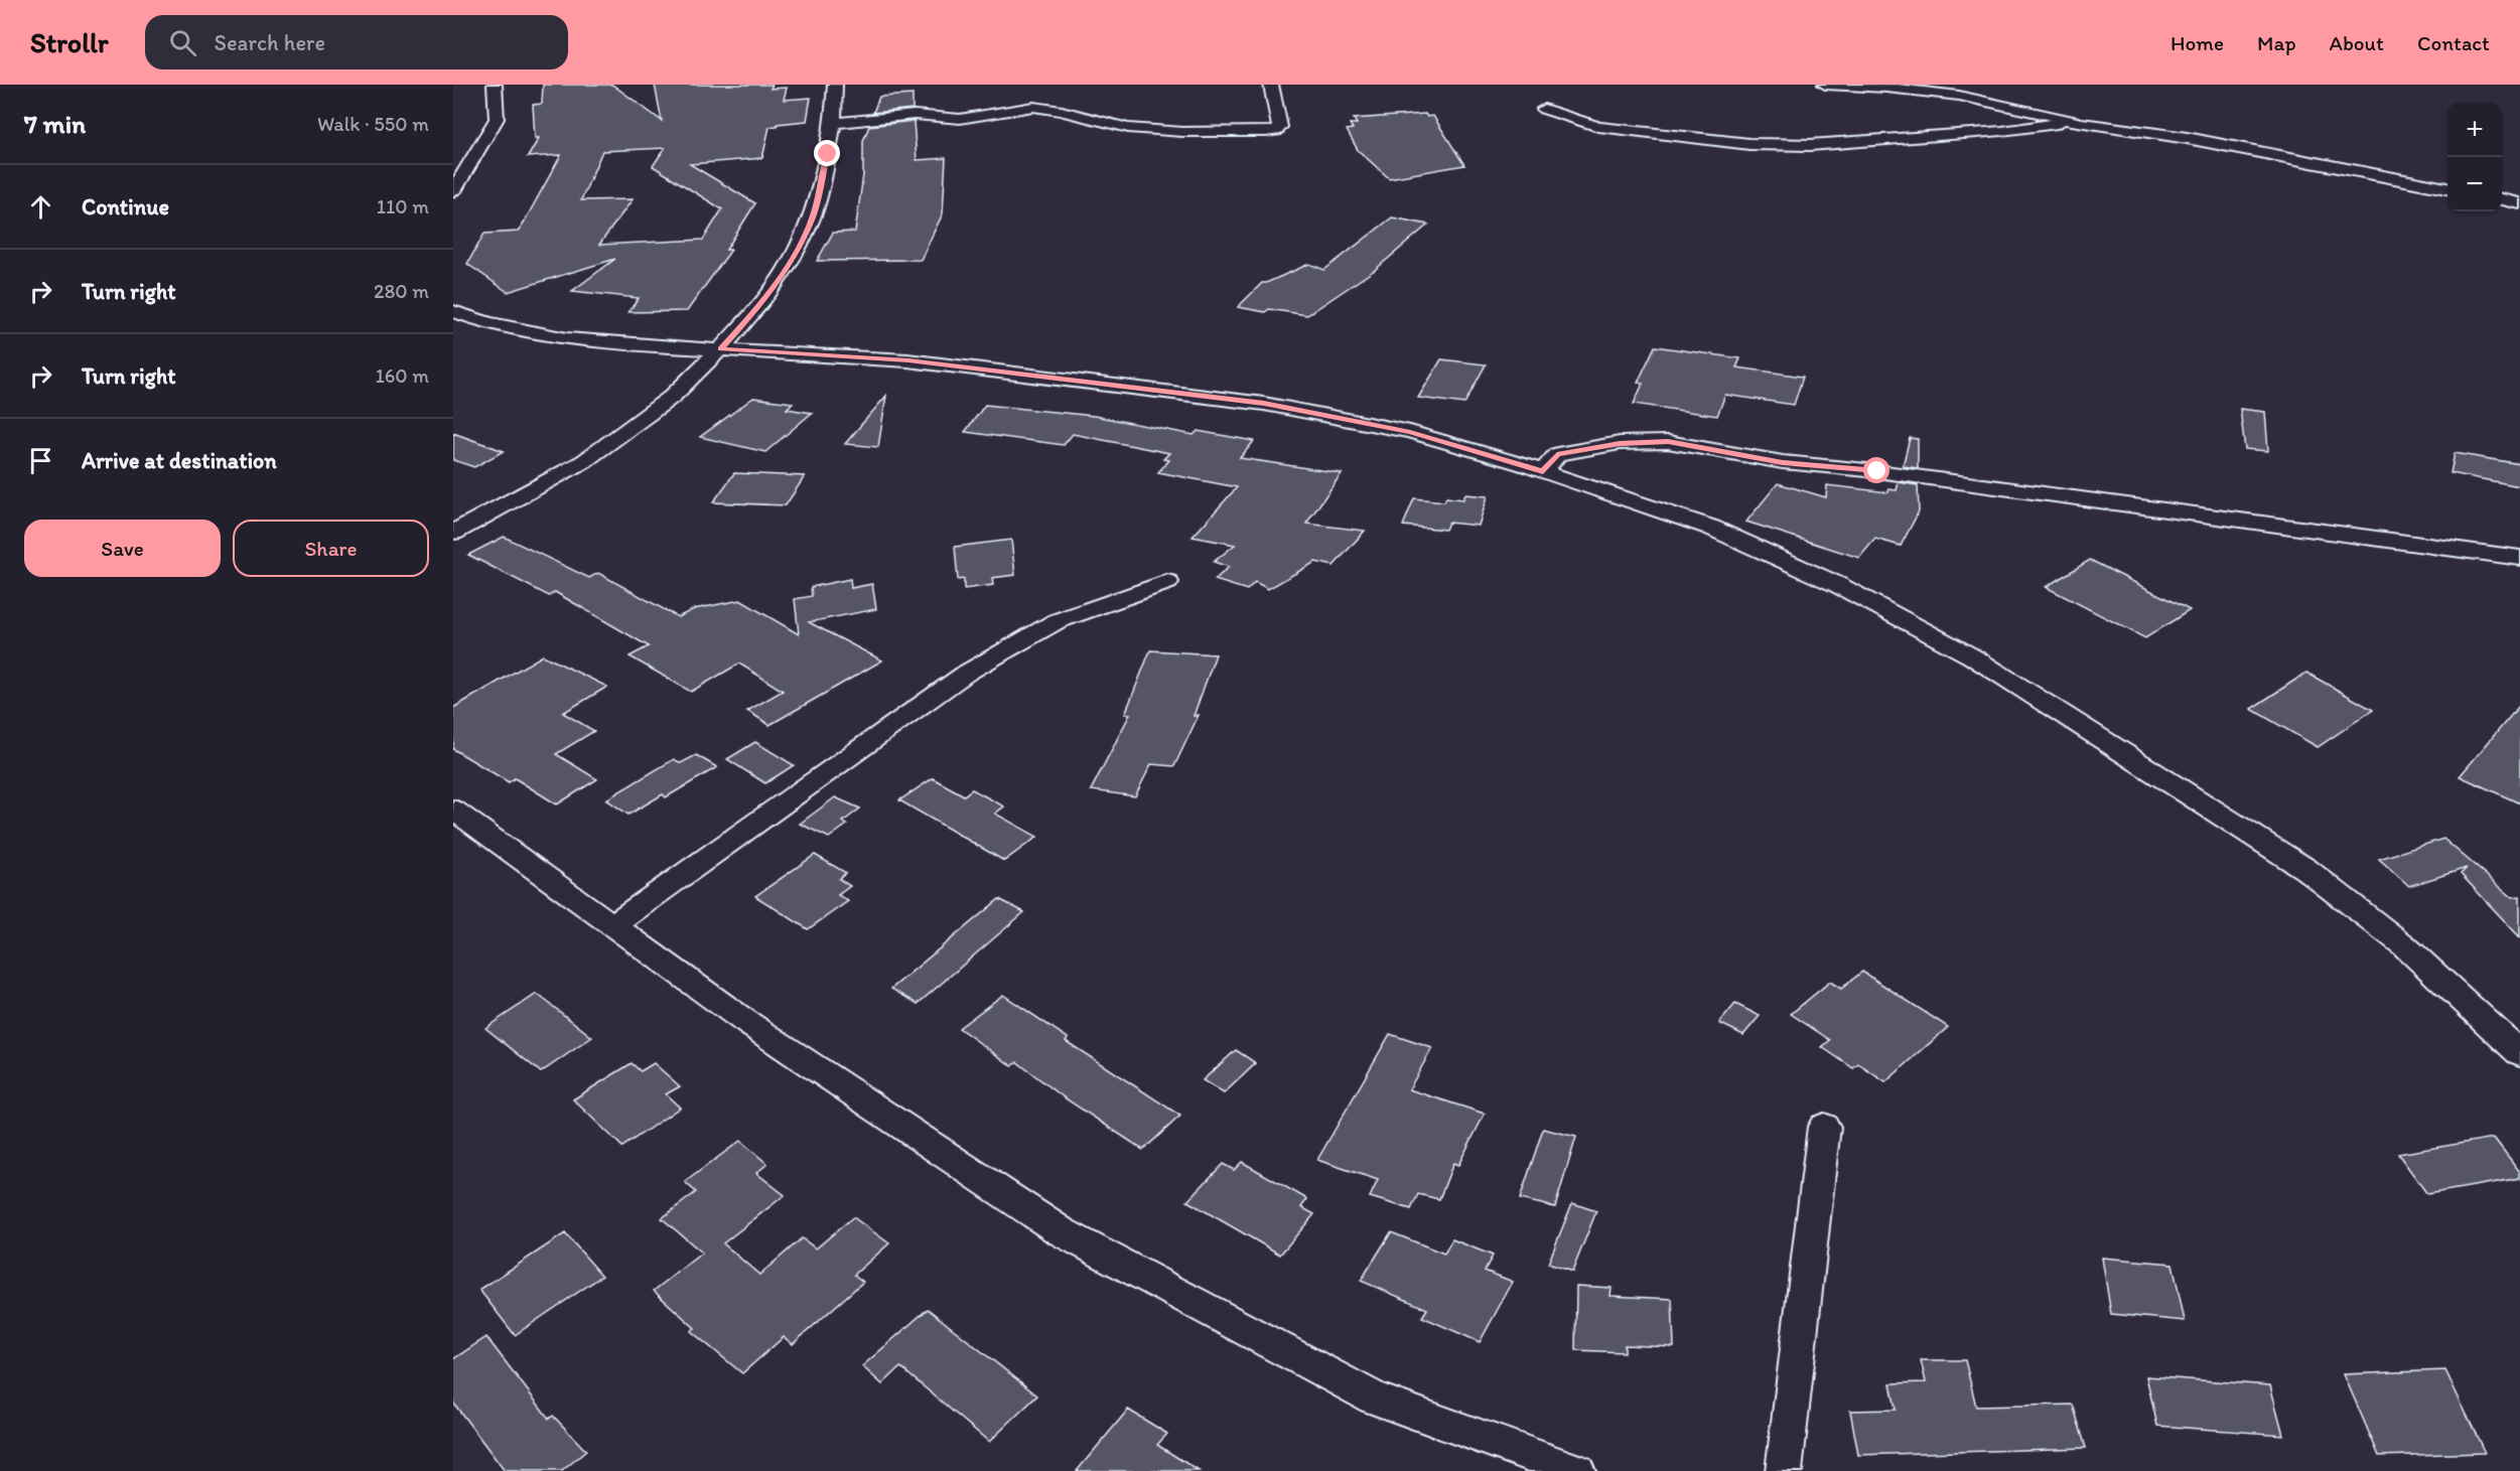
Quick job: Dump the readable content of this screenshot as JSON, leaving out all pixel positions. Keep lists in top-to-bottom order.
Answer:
{
  "page": {
    "header": "Strollr",
    "search": "Search here",
    "nav": [
      "Home",
      "Map",
      "About",
      "Contact"
    ],
    "heading": ["7 min", "Walk · 550 m"],
    "map_buttons": ["+", "−"],
    "list": [
      ["Continue", "110 m"],
      ["Turn right", "280 m"],
      ["Turn right", "160 m"],
      "Arrive at destination"
    ],
    "buttons": ["Save", "Share"]
  }
}
